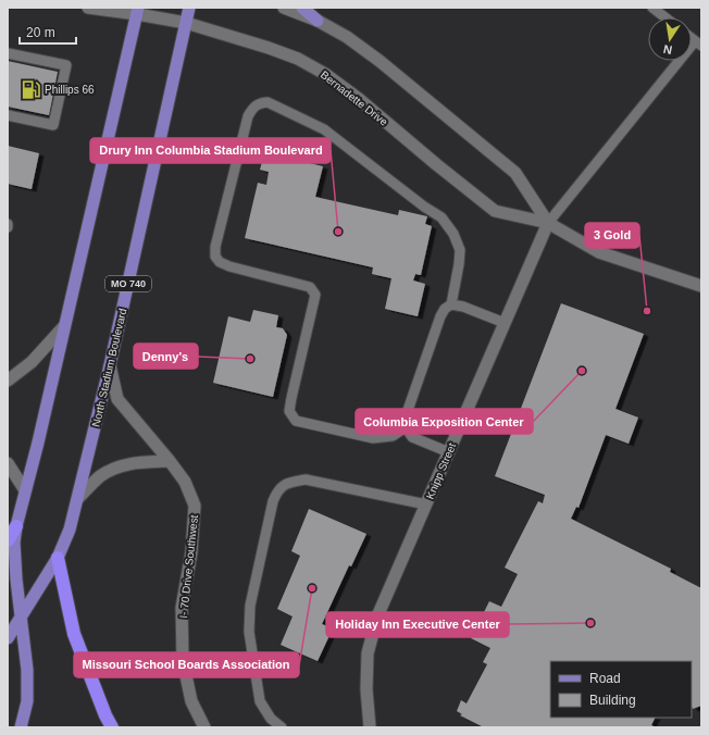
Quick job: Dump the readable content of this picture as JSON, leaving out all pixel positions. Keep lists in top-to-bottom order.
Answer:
{
  "streets": {
    "main road": ["MO 740", "North Stadium Boulevard"],
    "street": ["Bernadette Drive", "Knipp Street", "I- 70 Drive Southwest"]
  },
  "crossings": [
    ["Bernadette Drive", "North Stadium Boulevard"],
    ["Bernadette Drive", "Knipp Street"],
    ["North Stadium Boulevard", "I- 70 Drive Southwest"]
  ],
  "places": {
    "fuel station": ["Phillips 66"],
    "other": [
      "Drury Inn Columbia Stadium Boulevard",
      "3 Gold",
      "Denny's",
      "Columbia Exposition Center",
      "Missouri School Boards Association",
      "Holiday Inn Executive Center"
    ]
  },
  "legend": ["Road", "Building"],
  "scale_bar": "20 m",
  "north": "bottom"
}
